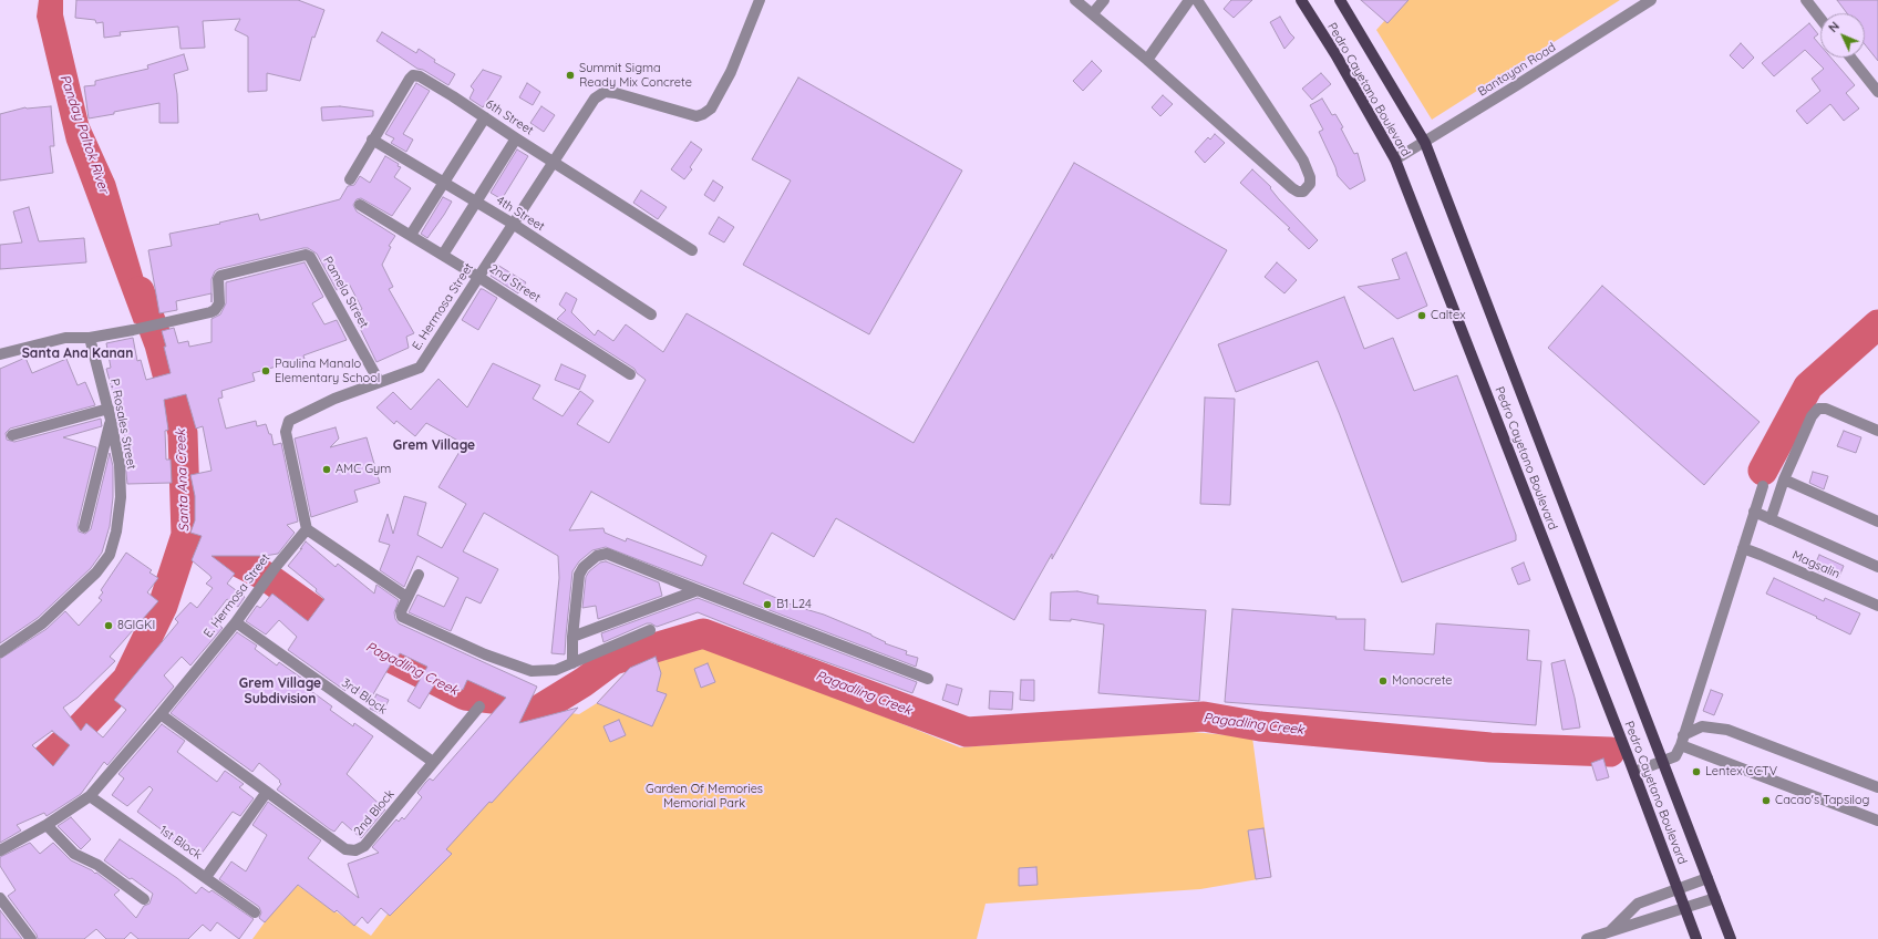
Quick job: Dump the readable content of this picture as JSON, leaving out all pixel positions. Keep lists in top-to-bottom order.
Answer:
{
  "streets": {
    "main road": ["Pedro Cayetano Boulevard"],
    "street": [
      "Bantayan Road",
      "6th Street",
      "4th Street",
      "2nd Street",
      "Pamela Street",
      "E. Hermosa Street",
      "P. Rosales Street",
      "Magsalin",
      "3rd Block",
      "2nd Block",
      "1st Block"
    ]
  },
  "crossings": [
    ["Bantayan Road", "Pedro Cayetano Boulevard"],
    ["6th Street", "4th Street"],
    ["6th Street", "E. Hermosa Street"],
    ["4th Street", "E. Hermosa Street"],
    ["2nd Street", "E. Hermosa Street"],
    ["Pamela Street", "E. Hermosa Street"],
    ["Pamela Street", "P. Rosales Street"],
    ["E. Hermosa Street", "3rd Block"],
    ["E. Hermosa Street", "2nd Block"],
    ["E. Hermosa Street", "1st Block"],
    ["3rd Block", "2nd Block"]
  ],
  "districts": ["Santa Ana Kanan", "Grem Village", "Grem Village Subdivision"],
  "water": ["Panday Paltok River", "Santa Ana Creek", "Pagadling Creek"],
  "parks": ["Garden Of Memories Memorial Park"],
  "places": [
    "Summit Sigma Ready Mix Concrete",
    "Caltex",
    "Paulina Manalo Elementary School",
    "AMC Gym",
    "B1 L24",
    "8GIGKI",
    "Monocrete",
    "Lentex CCTV",
    "Cacao's Tapsilog"
  ],
  "north": "top left"
}
